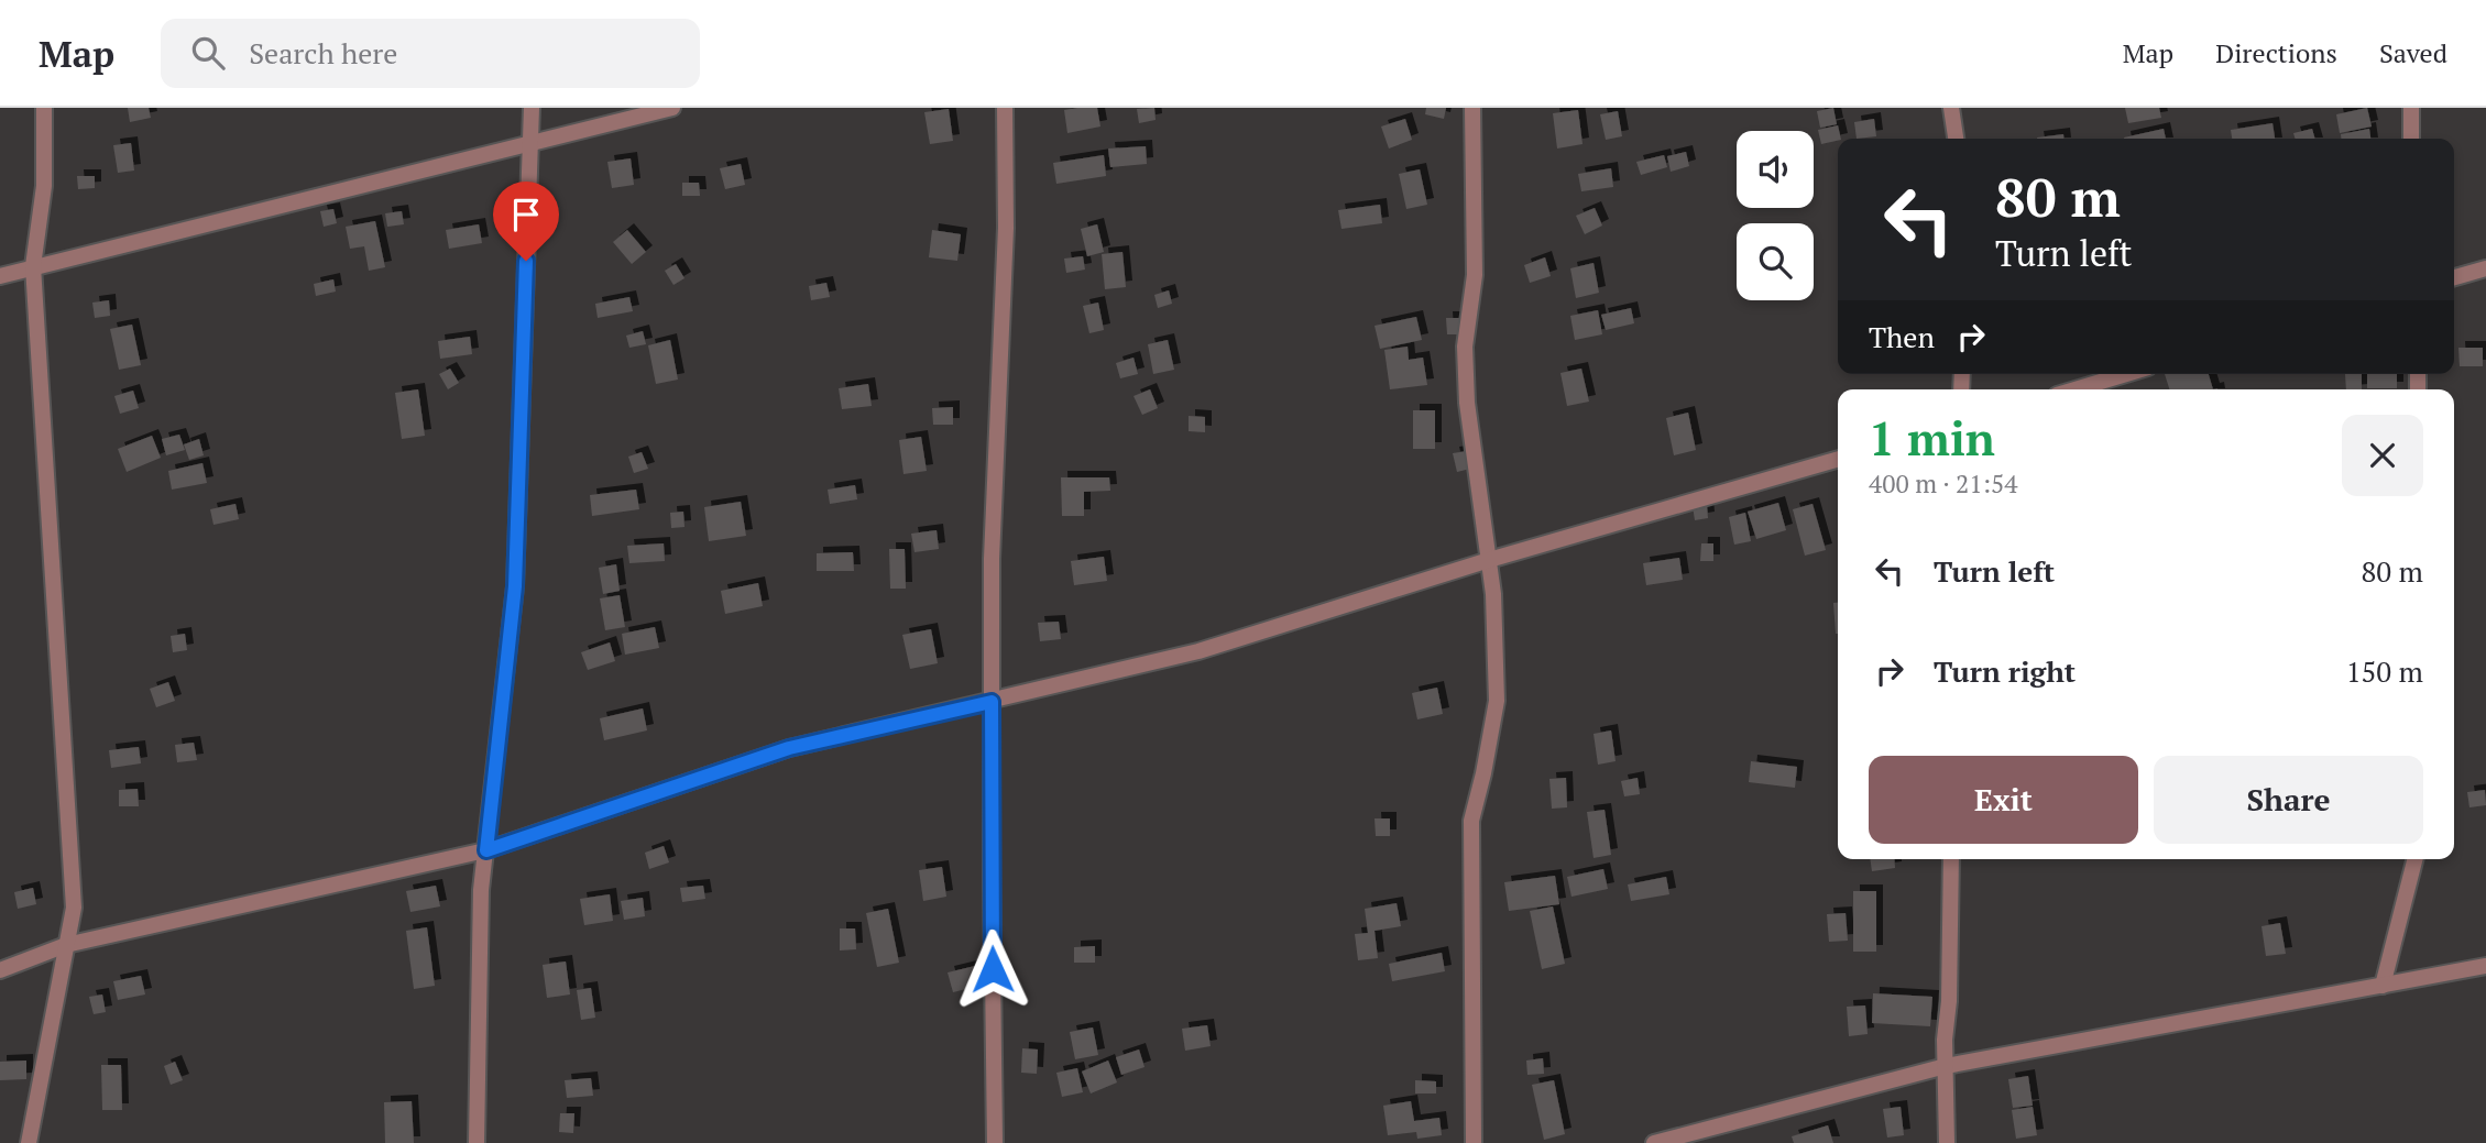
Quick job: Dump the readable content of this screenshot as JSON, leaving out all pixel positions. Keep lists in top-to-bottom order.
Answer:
{
  "page": {
    "header": "Map",
    "search": "Search here",
    "nav": ["Map", "Directions", "Saved"],
    "turn": ["80 m", "Turn left"],
    "then": "Then",
    "heading": ["1 min", "400 m · 21:54"],
    "list": [
      {
        "name": "Turn left",
        "value": "80 m"
      },
      {
        "name": "Turn right",
        "value": "150 m"
      }
    ],
    "buttons": ["Exit", "Share"]
  }
}
